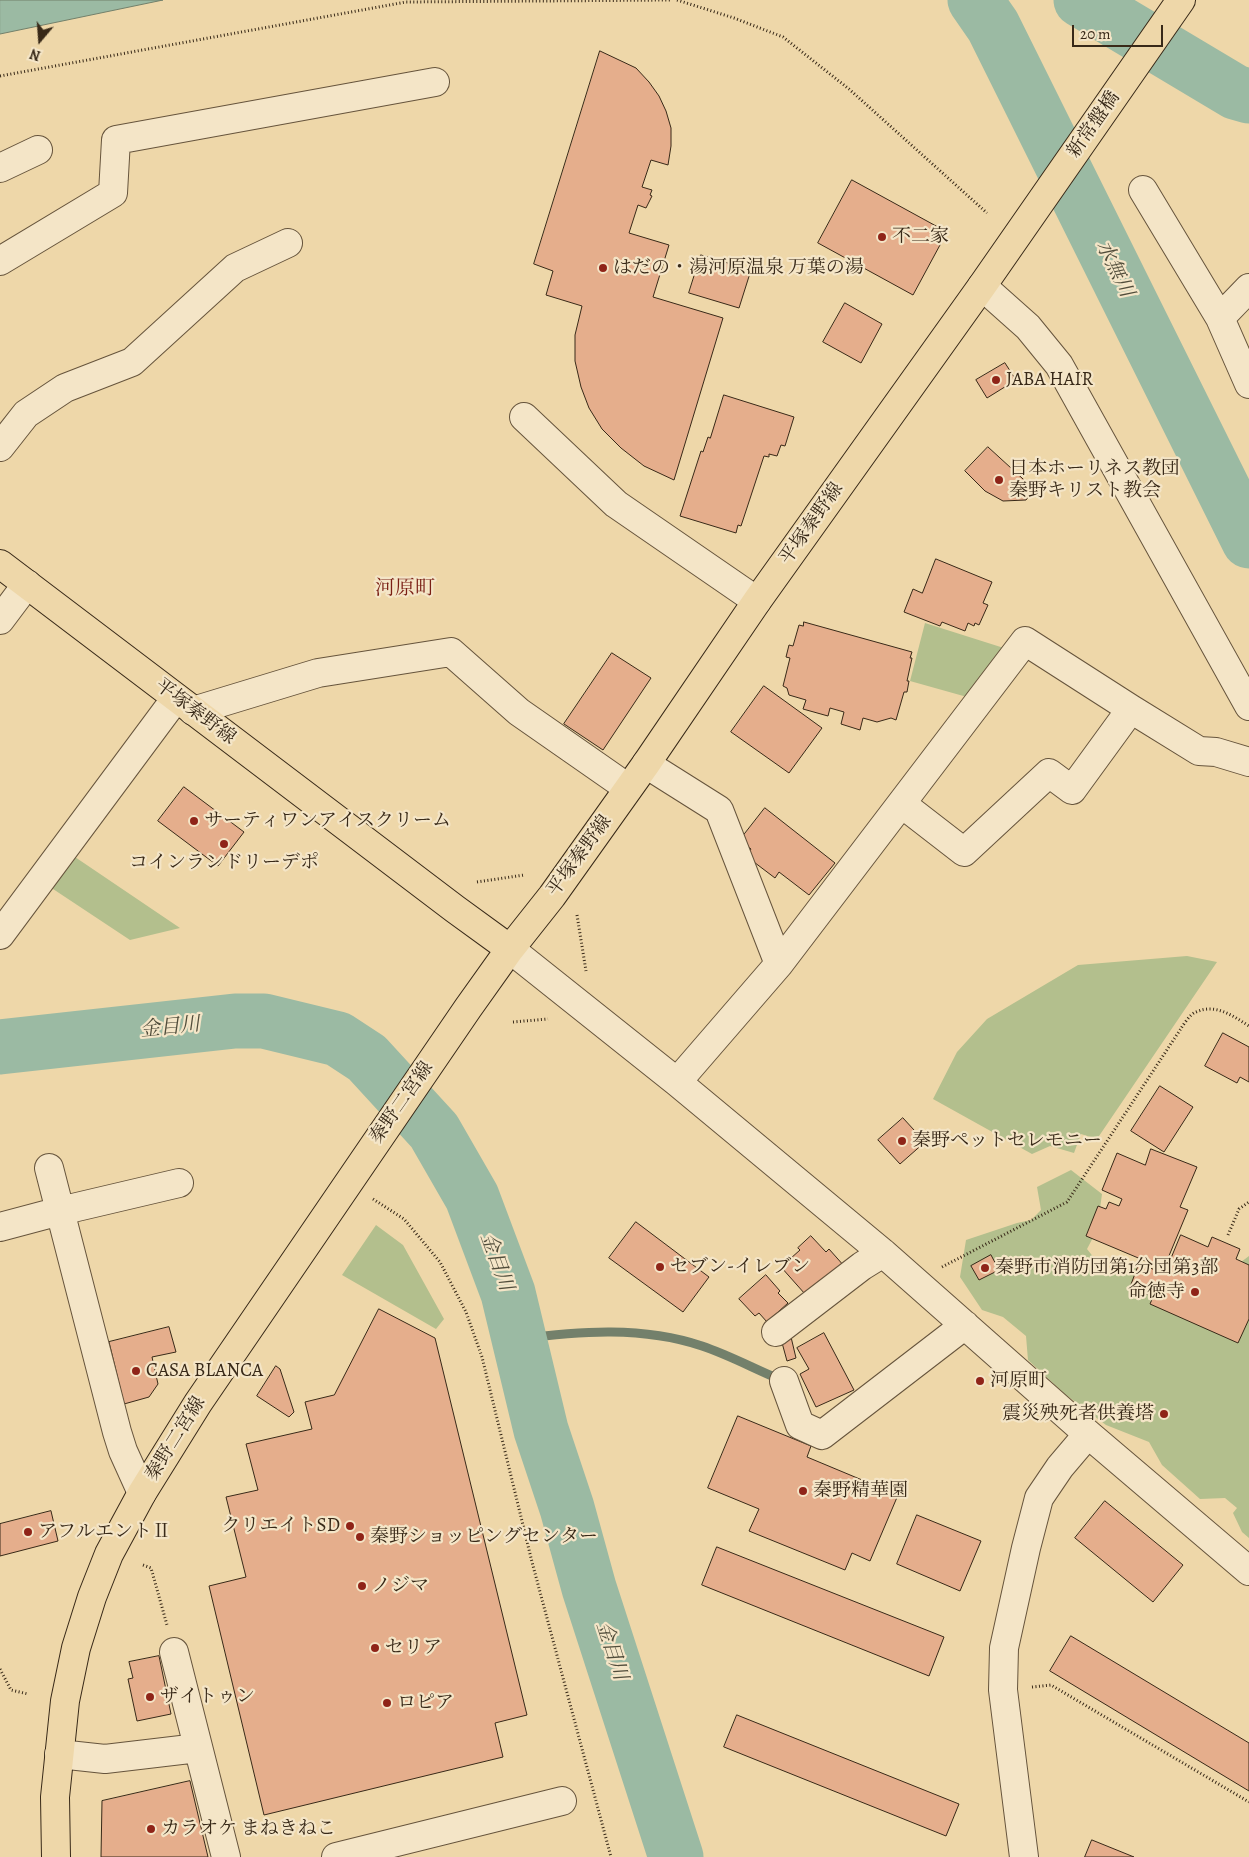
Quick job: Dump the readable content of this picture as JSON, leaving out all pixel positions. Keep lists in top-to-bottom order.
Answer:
{
  "streets": {
    "main road": ["新常盤橋", "平塚秦野線", "秦野二宮線"]
  },
  "crossings": [
    ["新常盤橋", "平塚秦野線"],
    ["平塚秦野線", "秦野二宮線"]
  ],
  "districts": ["河原町"],
  "water": ["水無川", "金目川"],
  "places": [
    "不二家",
    "はだの・湯河原温泉 万葉の湯",
    "JABA HAIR",
    "日本ホーリネス教団 秦野キリスト教会",
    "サーティワンアイスクリーム",
    "コインランドリーデポ",
    "秦野ペットセレモニー",
    "セブン-イレブン",
    "秦野市消防団第1分団第3部",
    "命徳寺",
    "CASA BLANCA",
    "河原町",
    "震災殃死者供養塔",
    "秦野精華園",
    "クリエイトSD",
    "アフルエントⅡ",
    "秦野ショッピングセンター",
    "ノジマ",
    "セリア",
    "ザイトゥン",
    "ロピア",
    "カラオケ まねきねこ"
  ],
  "scale_bar": "20 m",
  "north": "bottom"
}
